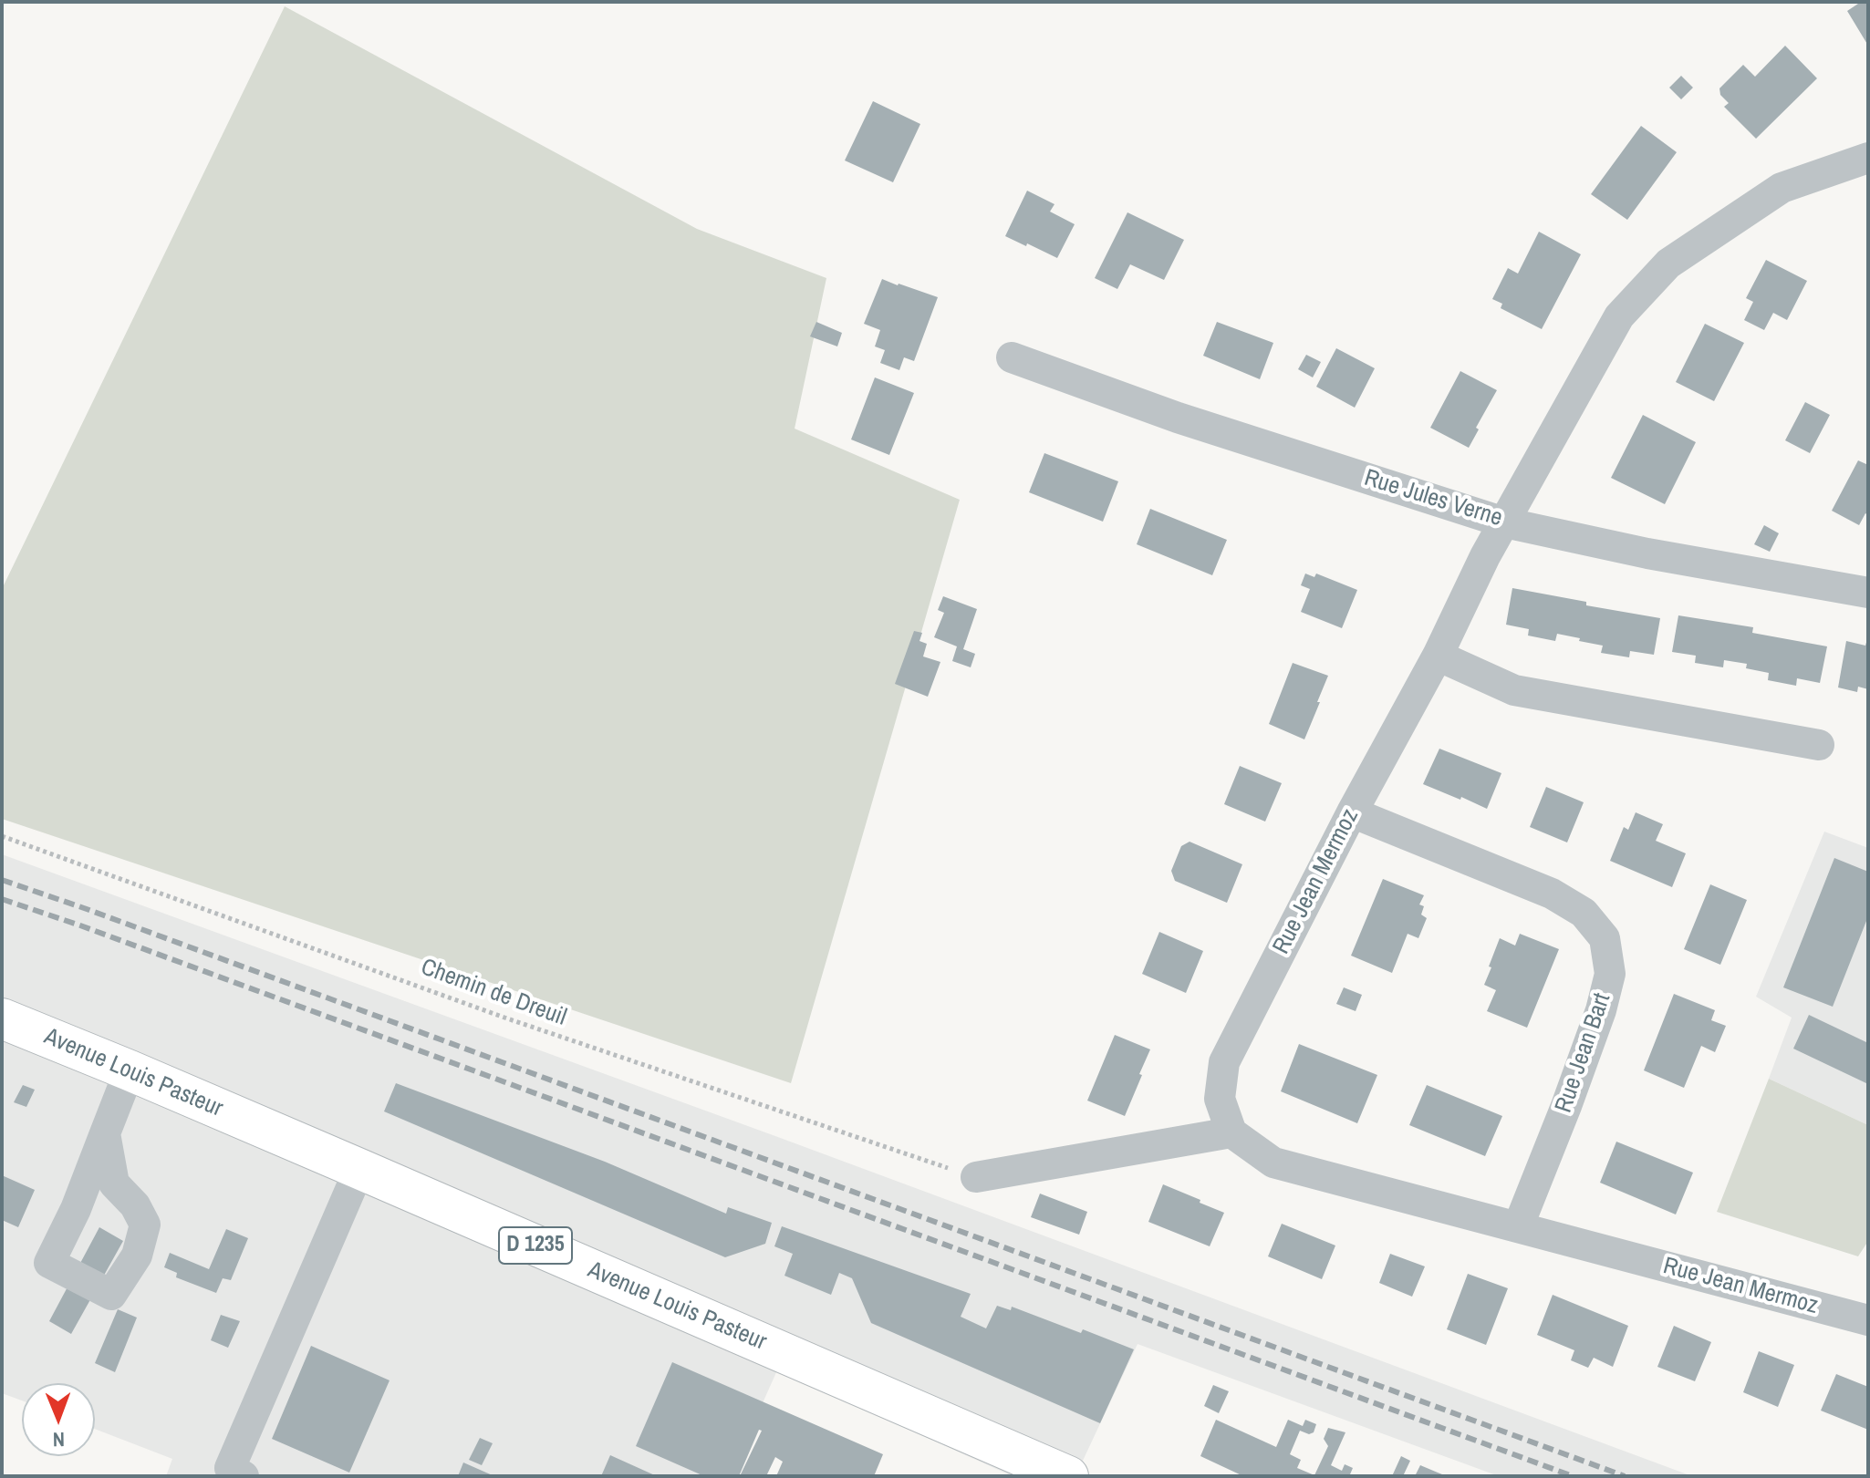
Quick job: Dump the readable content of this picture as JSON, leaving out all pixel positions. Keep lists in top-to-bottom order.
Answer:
{
  "streets": {
    "main road": ["Avenue Louis Pasteur", "D 1235"],
    "street": ["Rue Jules Verne", "Rue Jean Mermoz", "Rue Jean Bart"],
    "path": ["Chemin de Dreuil"]
  },
  "crossings": [
    ["Rue Jules Verne", "Rue Jean Mermoz"],
    ["Rue Jean Mermoz", "Rue Jean Bart"]
  ],
  "north": "bottom"
}
